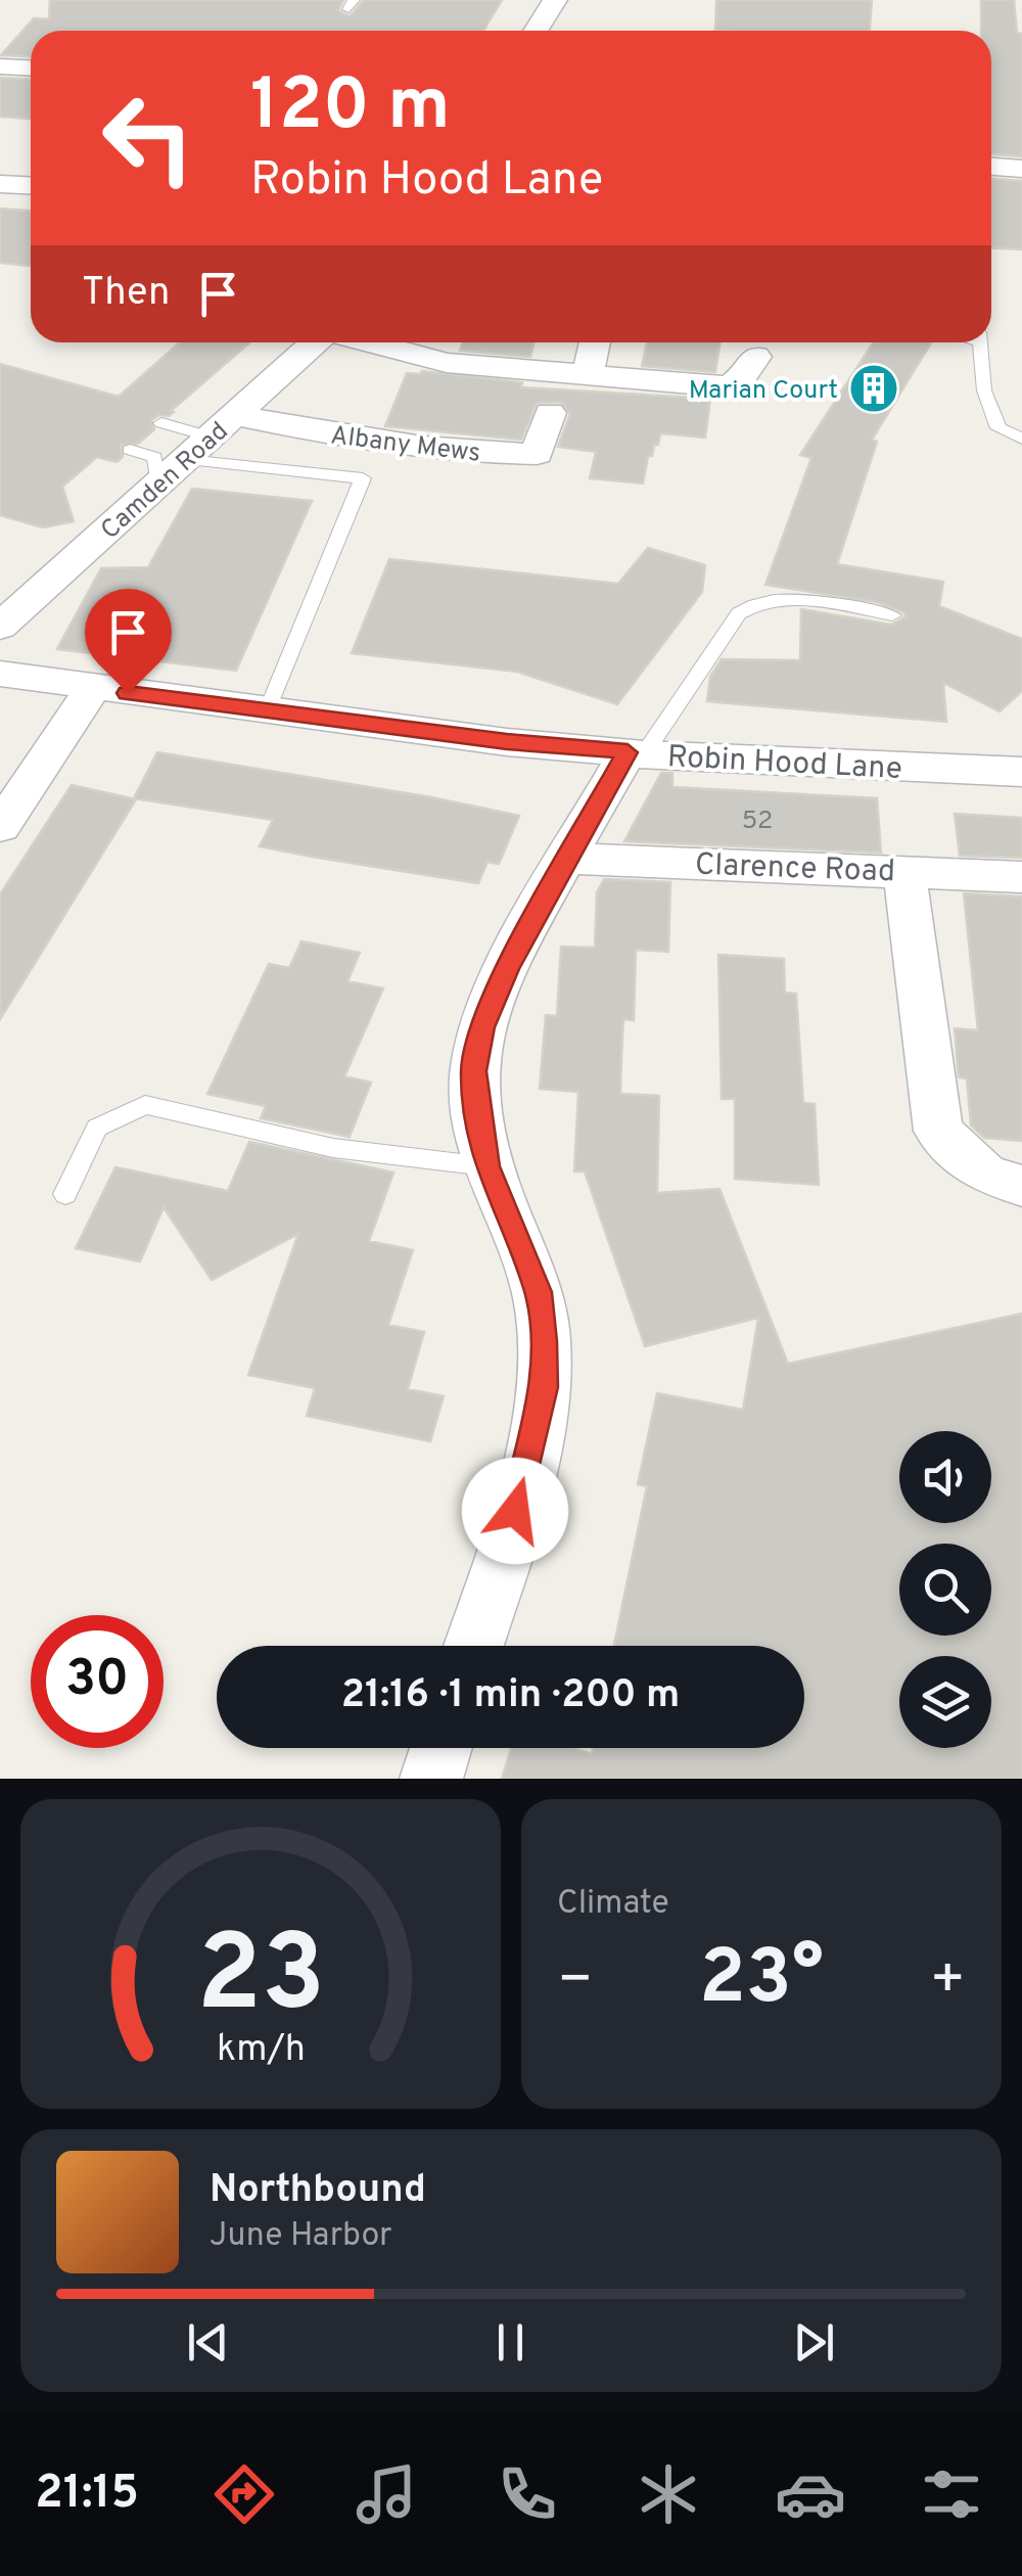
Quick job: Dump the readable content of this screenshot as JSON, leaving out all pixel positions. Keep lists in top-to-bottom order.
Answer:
{
  "streets": {
    "street": [
      "Albany Mews",
      "Camden Road",
      "Robin Hood Lane",
      "Clarence Road"
    ]
  },
  "crossings": [
    ["Albany Mews", "Camden Road"]
  ],
  "places": {
    "building": ["Marian Court"]
  },
  "house_numbers": ["52"],
  "page": {
    "turn": ["120 m", "Robin Hood Lane"],
    "then": "Then",
    "limit": "30",
    "trip": "21:16 · 1 min · 200 m",
    "tile": "Climate",
    "heat": ["−", "23°", "+"],
    "song": ["Northbound", "June Harbor"],
    "tabs": "21:15",
    "gauge": ["23", "km/h"]
  }
}
